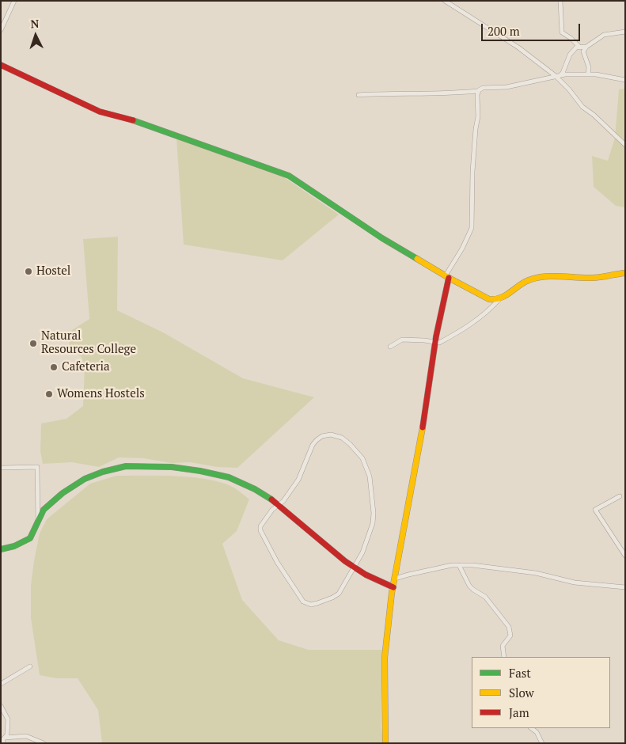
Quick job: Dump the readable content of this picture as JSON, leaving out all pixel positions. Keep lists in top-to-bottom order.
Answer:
{
  "places": [
    "Hostel",
    "Natural Resources College",
    "Cafeteria",
    "Womens Hostels"
  ],
  "legend": ["Fast", "Slow", "Jam"],
  "scale_bar": "200 m",
  "north": "top"
}
